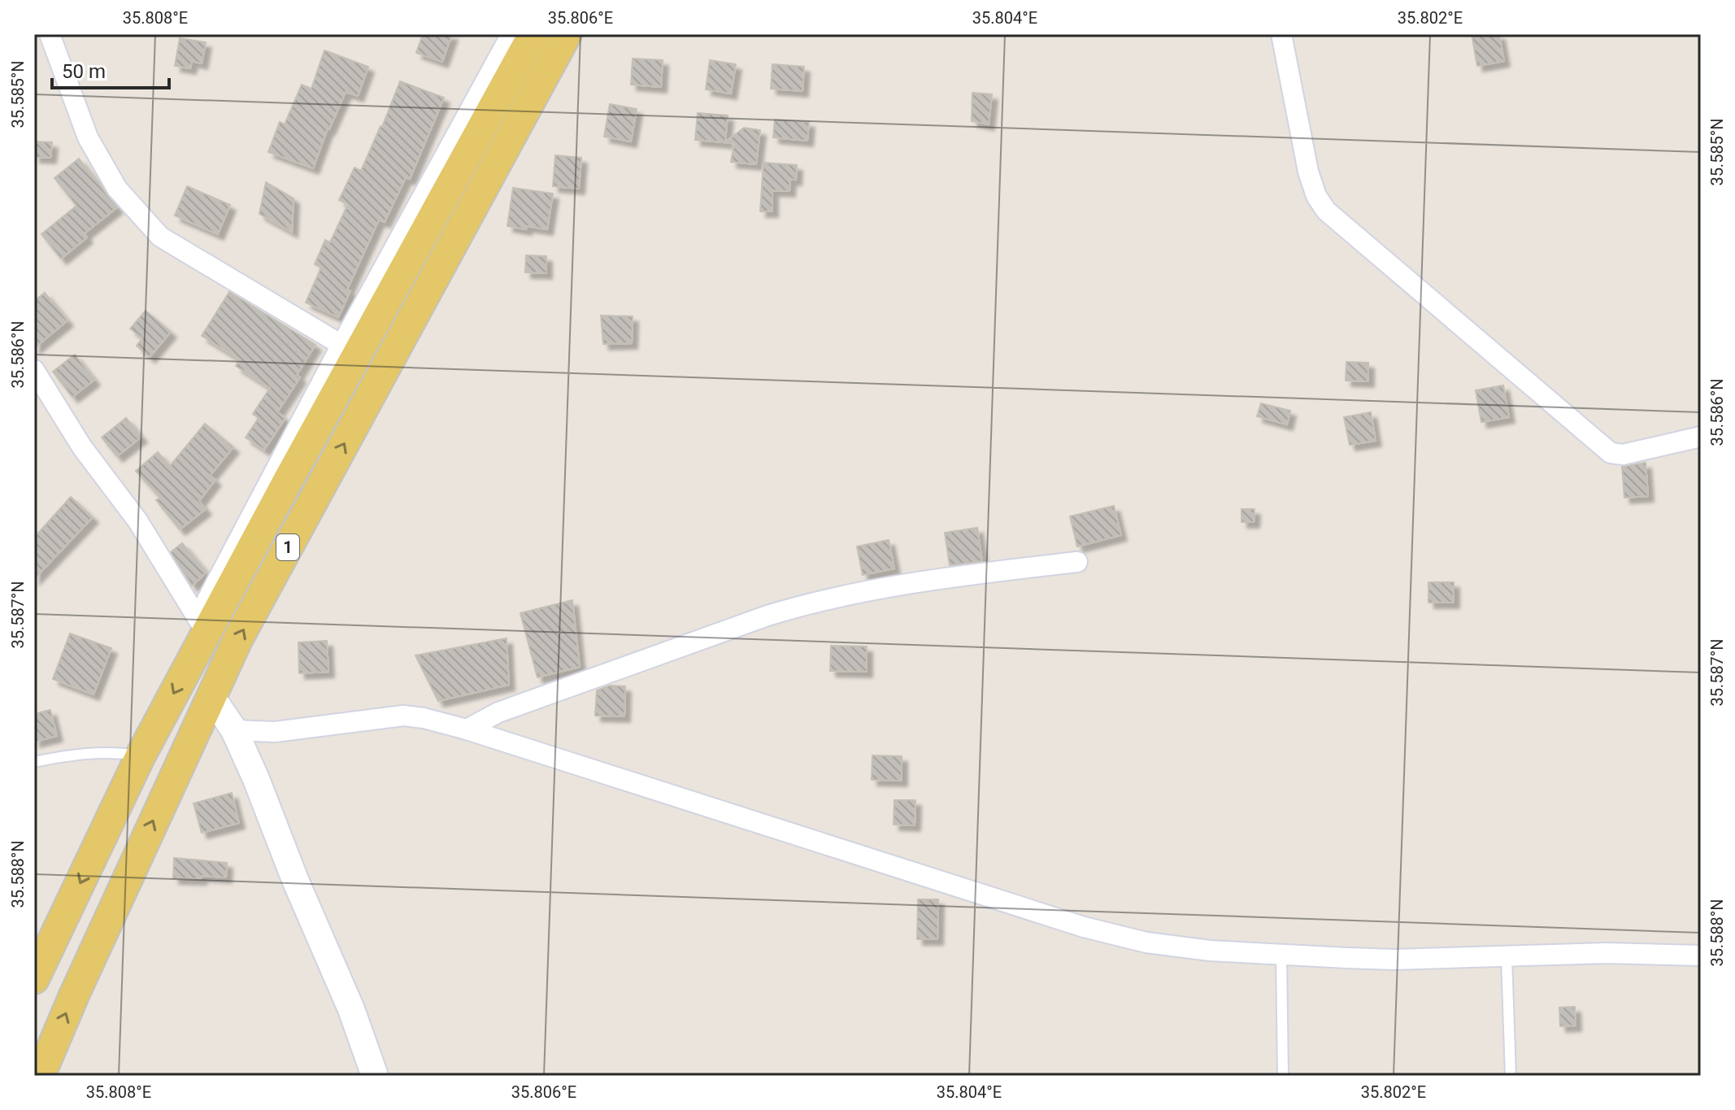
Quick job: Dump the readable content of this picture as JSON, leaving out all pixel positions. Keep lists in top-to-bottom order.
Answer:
{
  "streets": {
    "main road": ["1"]
  },
  "scale_bar": "50 m",
  "coordinates": [
    "35.808°E",
    "35.806°E",
    "35.804°E",
    "35.802°E",
    "35.585°N",
    "35.586°N",
    "35.587°N",
    "35.588°N"
  ]
}
